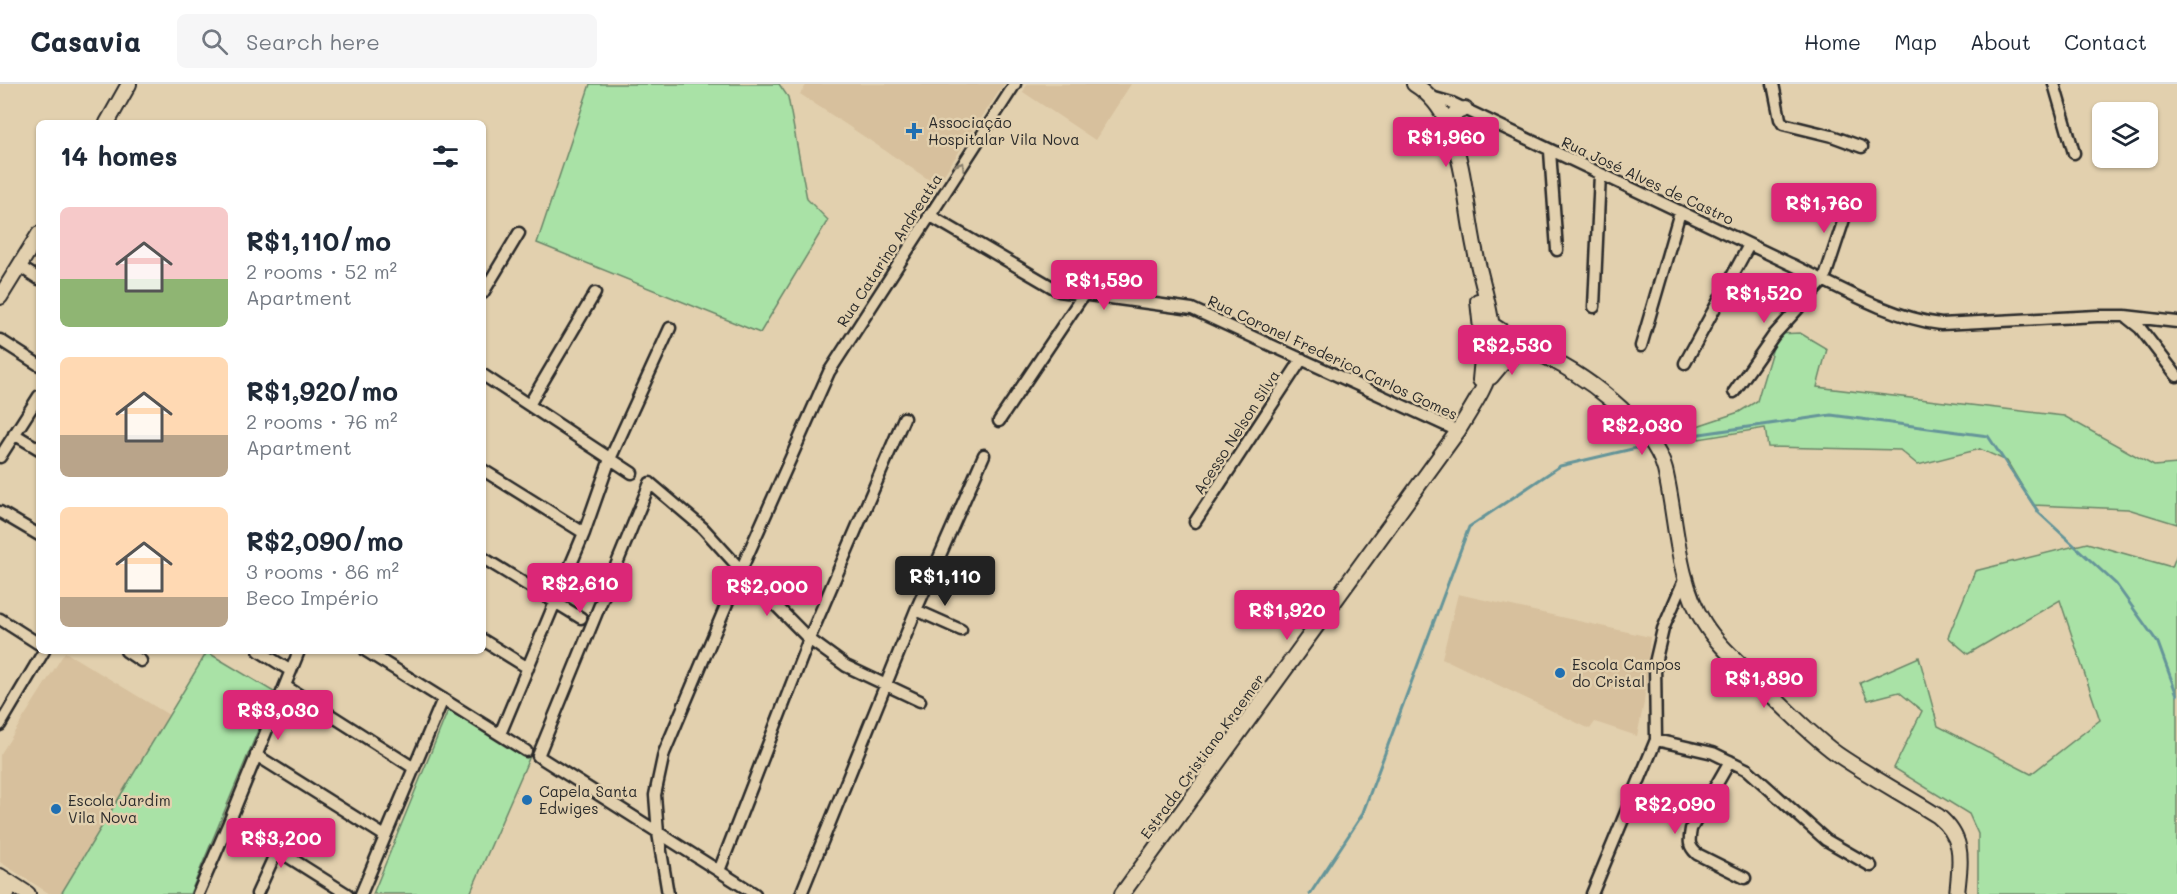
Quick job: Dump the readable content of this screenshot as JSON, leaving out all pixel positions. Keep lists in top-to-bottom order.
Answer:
{
  "streets": {
    "main road": ["Estrada Cristiano Kraemer"],
    "street": [
      "Rua José Alves de Castro",
      "Rua Catarino Andreatta",
      "Rua Coronel Frederico Carlos Gomes",
      "Acesso Nelson Silva"
    ]
  },
  "crossings": [
    ["Rua José Alves de Castro", "Estrada Cristiano Kraemer"],
    ["Rua Catarino Andreatta", "Rua Coronel Frederico Carlos Gomes"],
    ["Rua Coronel Frederico Carlos Gomes", "Acesso Nelson Silva"],
    ["Rua Coronel Frederico Carlos Gomes", "Estrada Cristiano Kraemer"]
  ],
  "places": {
    "health": ["Associação Hospitalar Vila Nova"],
    "other": ["Escola Campos do Cristal", "Capela Santa Edwiges", "Escola Jardim Vila Nova"]
  },
  "page": {
    "header": "Casavia",
    "search": "Search here",
    "nav": [
      "Home",
      "Map",
      "About",
      "Contact"
    ],
    "price": [
      "R$1,960",
      "R$1,760",
      "R$1,590",
      "R$1,520",
      "R$2,530",
      "R$2,030",
      "R$1,110",
      "R$2,610",
      "R$2,000",
      "R$1,920",
      "R$1,890",
      "R$3,030",
      "R$2,090",
      "R$3,200"
    ],
    "heading": "14 homes",
    "list": [
      {
        "name": "R$1,110/mo",
        "note": "2 rooms · 52 m² · Apartment"
      },
      {
        "name": "R$1,920/mo",
        "note": "2 rooms · 76 m² · Apartment"
      },
      {
        "name": "R$2,090/mo",
        "note": "3 rooms · 86 m² · Beco Império"
      }
    ]
  }
}
